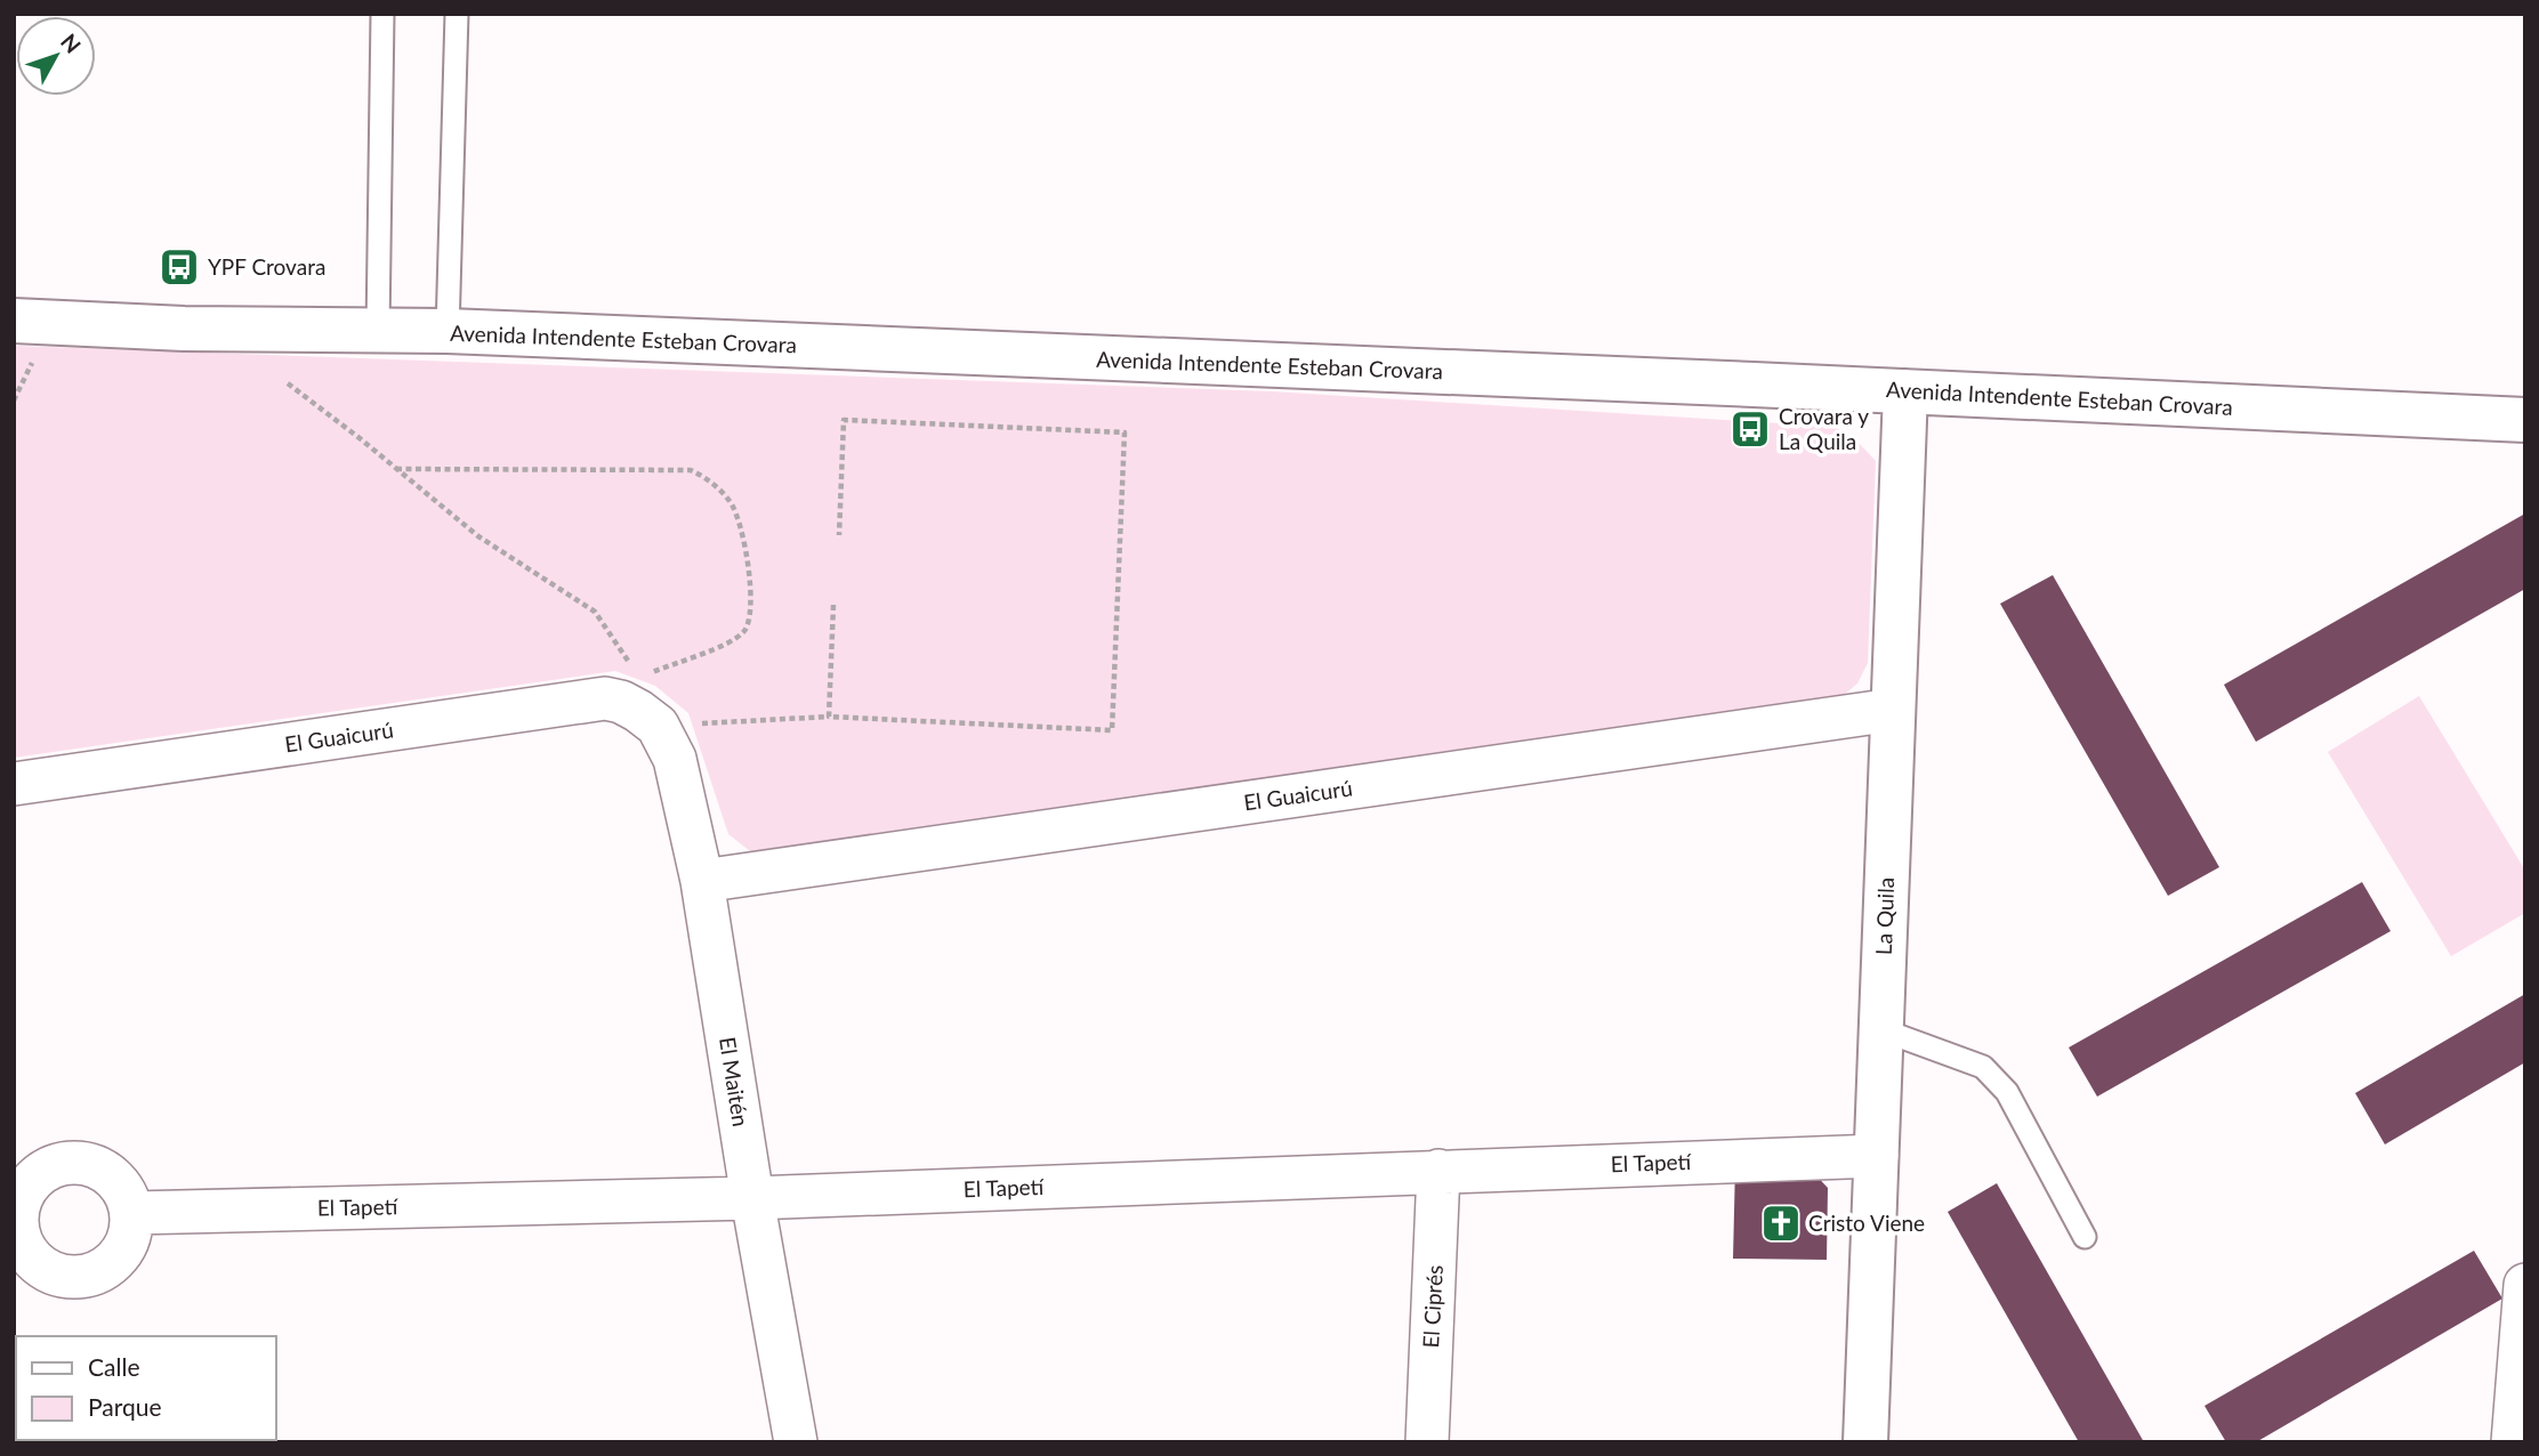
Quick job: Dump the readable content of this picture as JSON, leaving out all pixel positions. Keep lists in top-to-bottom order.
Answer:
{
  "streets": {
    "main road": ["Avenida Intendente Esteban Crovara", "La Quila"],
    "street": [
      "El Guaicurú",
      "El Maitén",
      "El Tapetí",
      "El Ciprés"
    ]
  },
  "crossings": [
    ["Avenida Intendente Esteban Crovara", "La Quila"],
    ["El Guaicurú", "La Quila"],
    ["El Guaicurú", "El Maitén"],
    ["La Quila", "El Tapetí"],
    ["El Maitén", "El Tapetí"],
    ["El Tapetí", "El Ciprés"]
  ],
  "places": {
    "bus stop": ["YPF Crovara", "Crovara y La Quila"],
    "church": ["Cristo Viene"]
  },
  "legend": ["Calle", "Parque"],
  "north": "top right"
}
